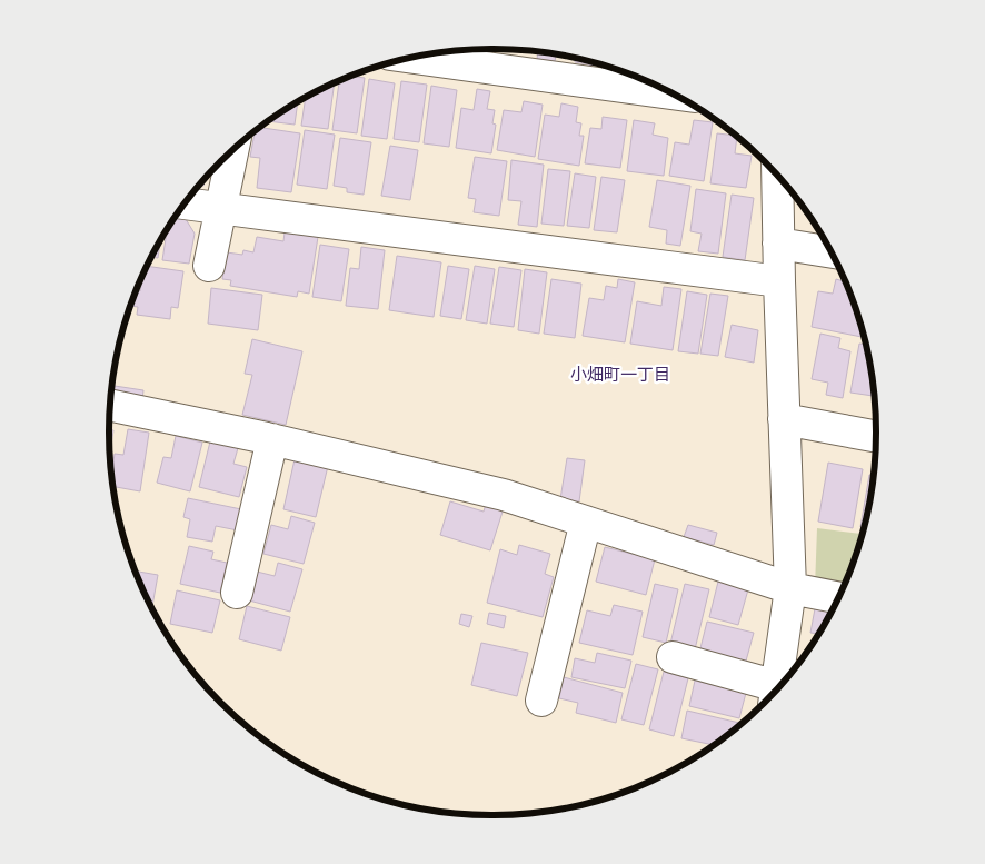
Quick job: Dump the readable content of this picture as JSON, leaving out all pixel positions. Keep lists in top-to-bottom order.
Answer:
{
  "districts": ["小畑町一丁目"]
}
